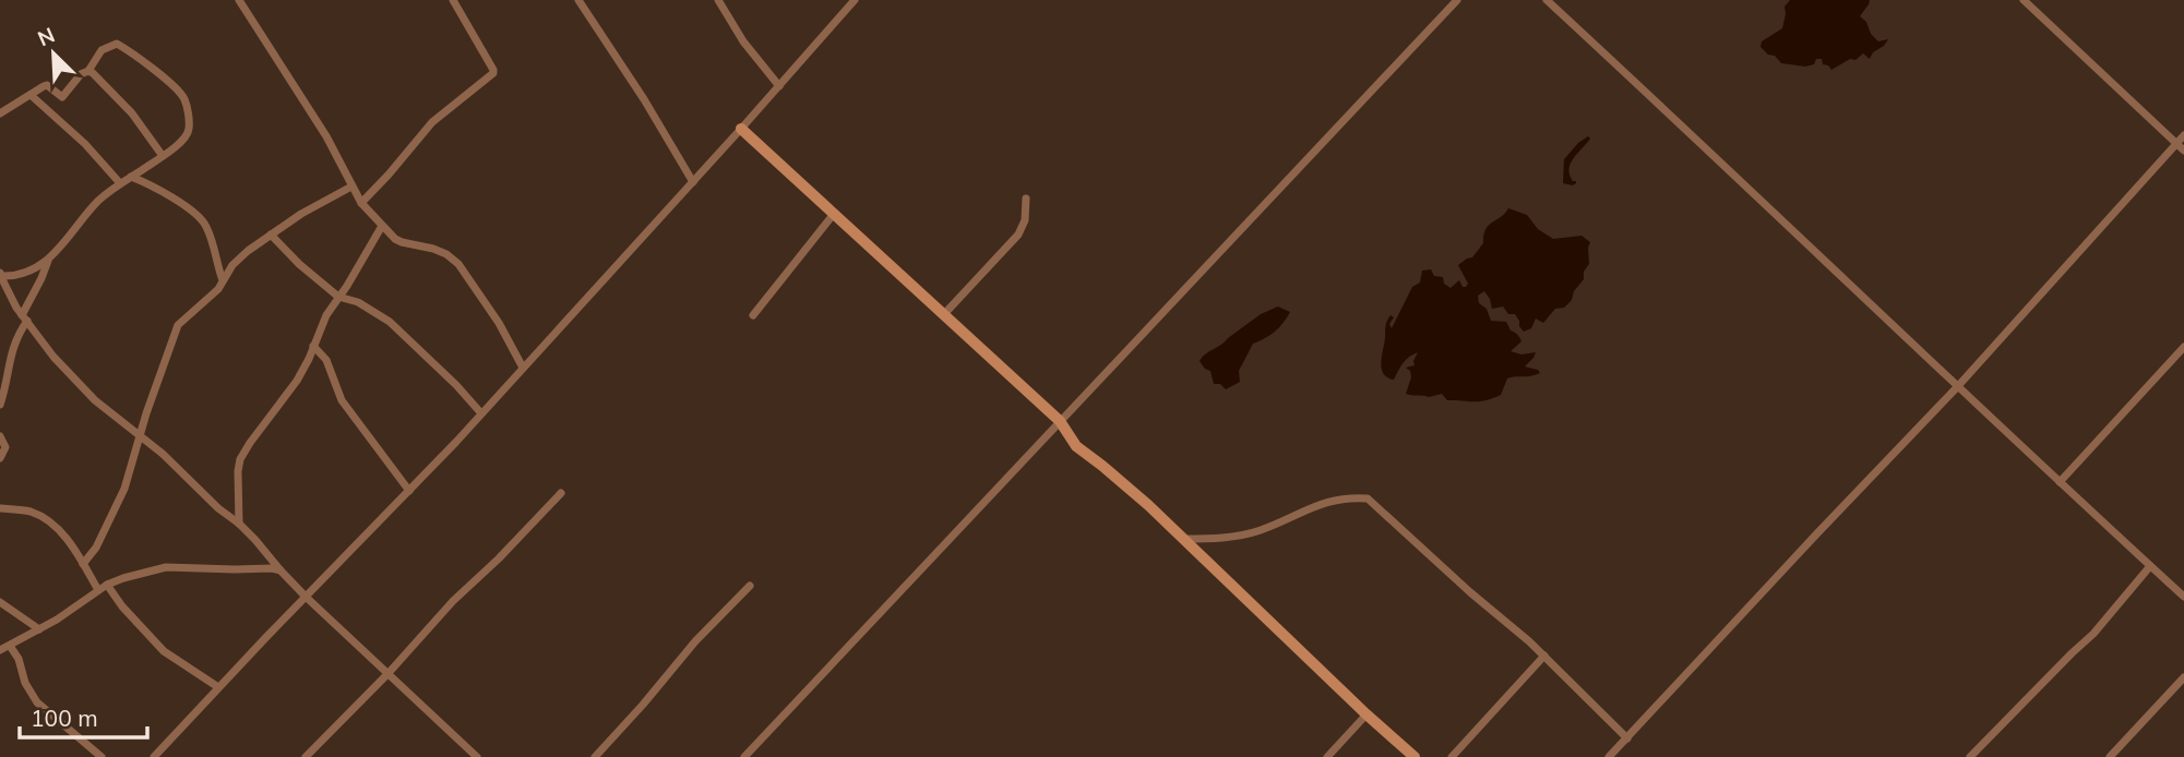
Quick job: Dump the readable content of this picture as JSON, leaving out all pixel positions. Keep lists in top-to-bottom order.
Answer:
{
  "scale_bar": "100 m",
  "north": "top left"
}
